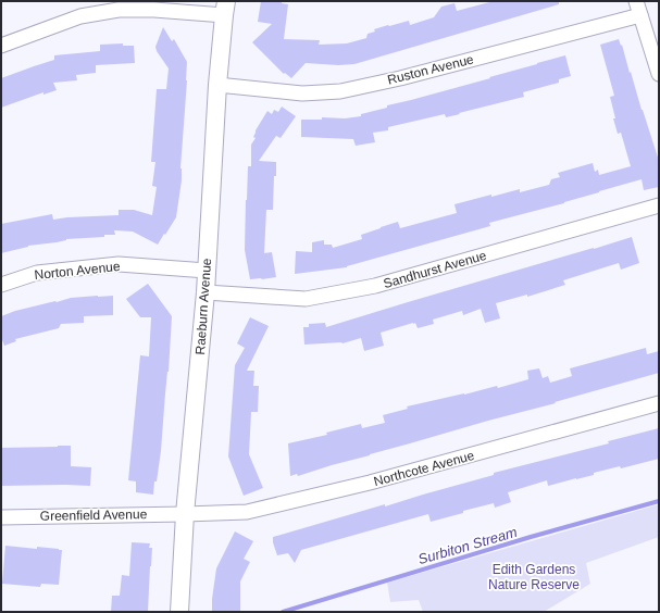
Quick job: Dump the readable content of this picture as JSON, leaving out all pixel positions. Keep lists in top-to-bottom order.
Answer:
{
  "streets": {
    "street": [
      "Ruston Avenue",
      "Sandhurst Avenue",
      "Norton Avenue",
      "Raeburn Avenue",
      "Northcote Avenue",
      "Greenfield Avenue"
    ]
  },
  "crossings": [
    ["Ruston Avenue", "Raeburn Avenue"],
    ["Sandhurst Avenue", "Raeburn Avenue"],
    ["Norton Avenue", "Raeburn Avenue"],
    ["Raeburn Avenue", "Northcote Avenue"],
    ["Raeburn Avenue", "Greenfield Avenue"],
    ["Northcote Avenue", "Greenfield Avenue"]
  ],
  "water": ["Surbiton Stream"],
  "parks": ["Edith Gardens Nature Reserve"]
}
